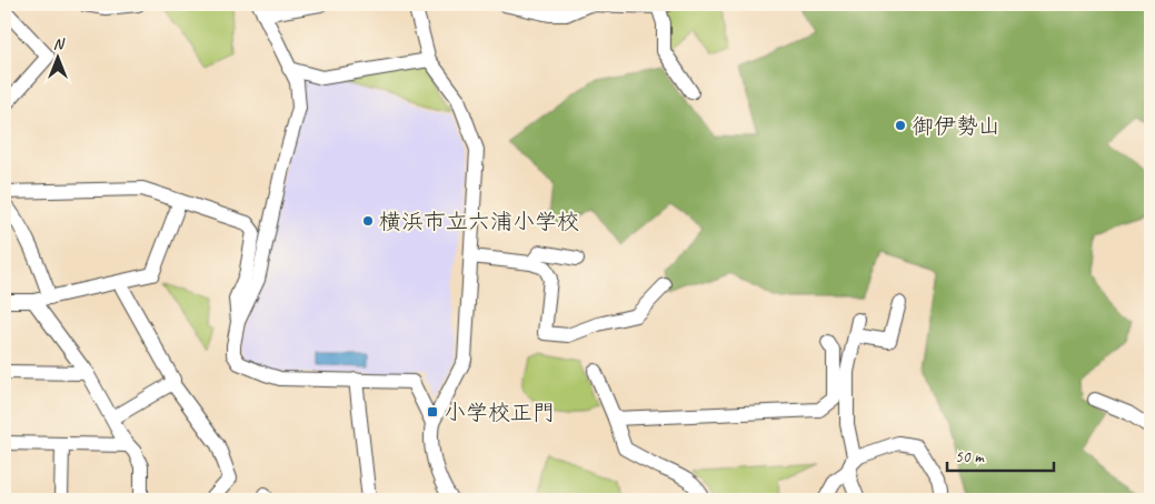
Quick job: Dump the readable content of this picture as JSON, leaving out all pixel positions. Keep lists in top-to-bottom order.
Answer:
{
  "places": {
    "other": ["御伊勢山", "横浜市立六浦小学校"],
    "transit": ["小学校正門"]
  },
  "scale_bar": "50 m",
  "north": "top"
}
